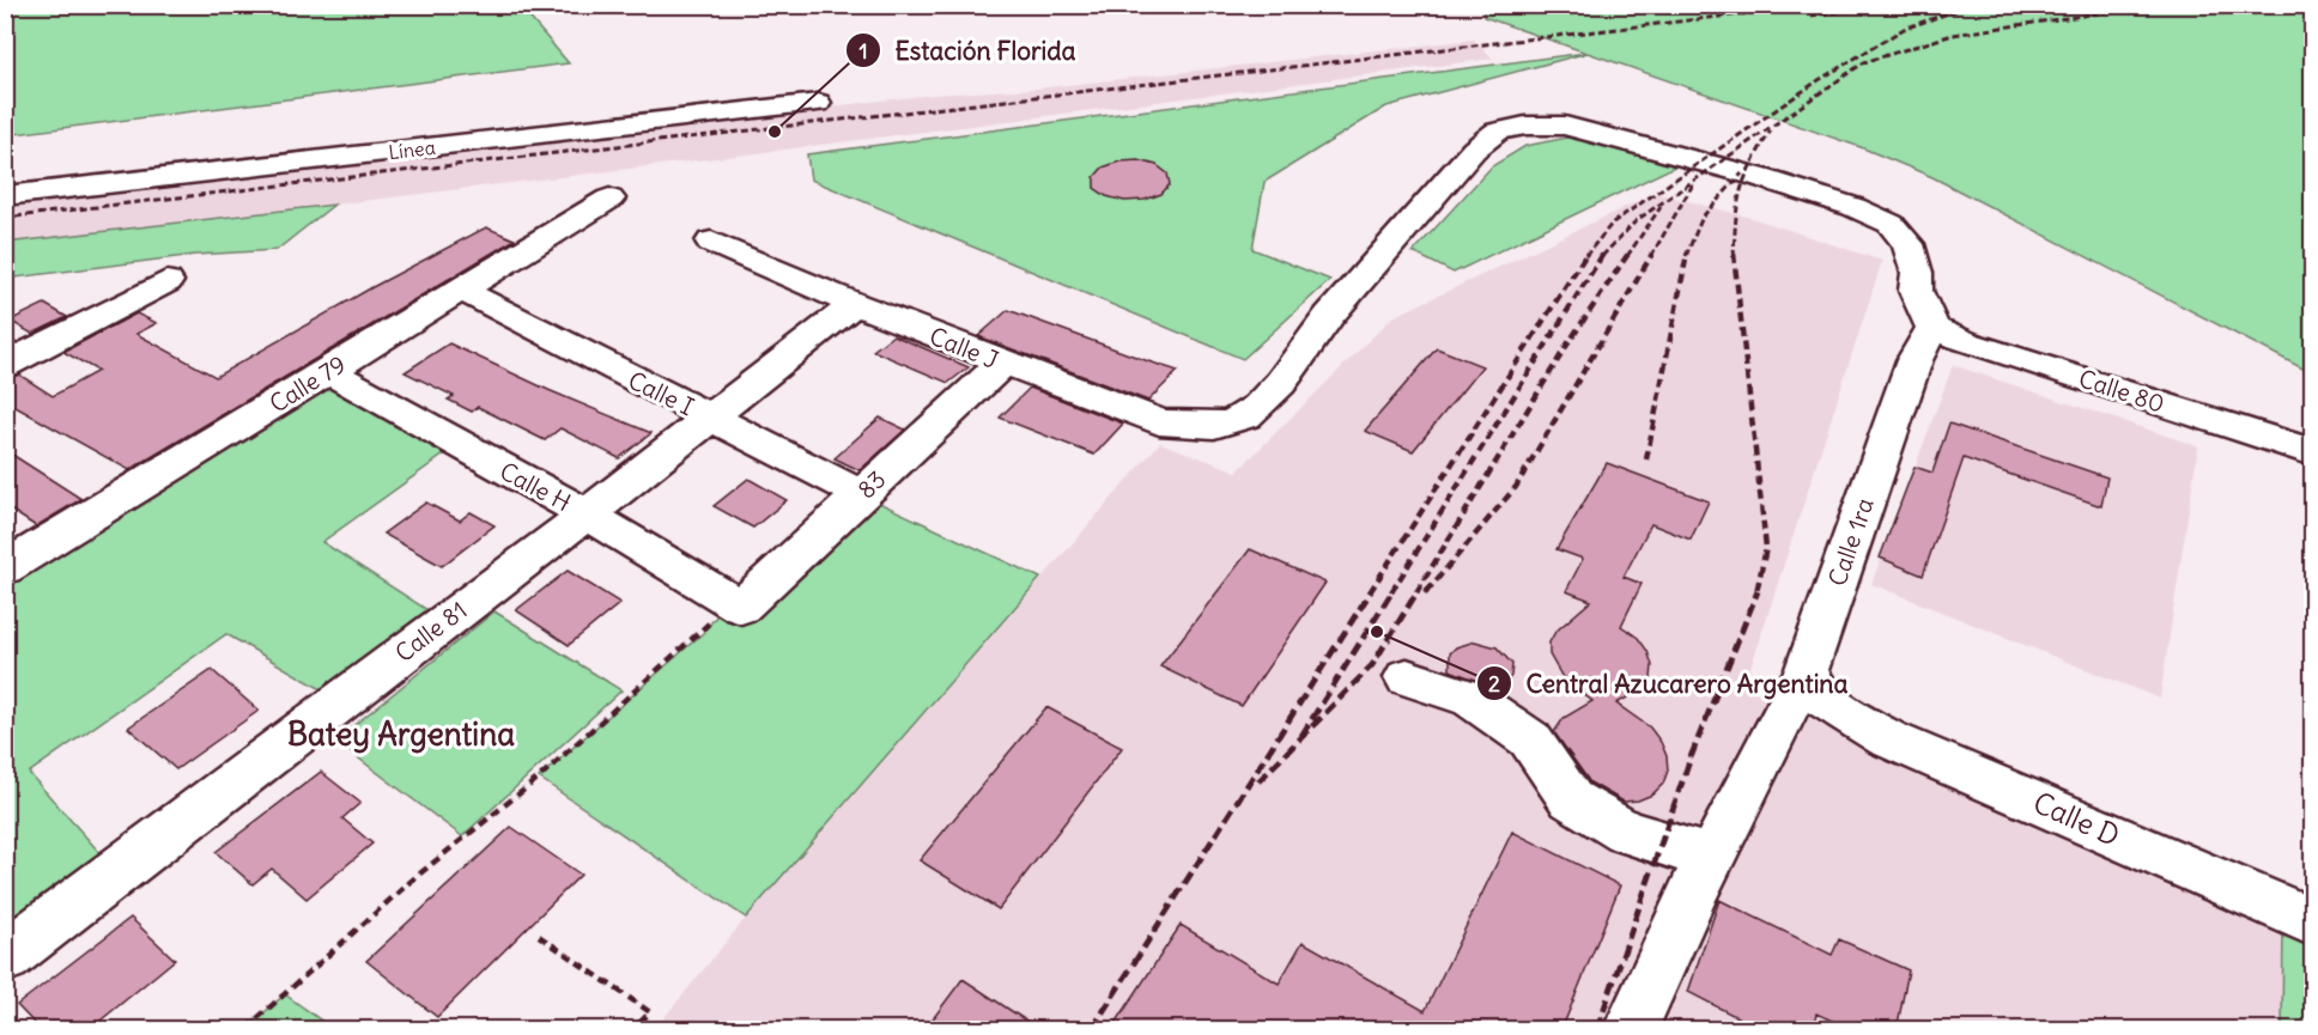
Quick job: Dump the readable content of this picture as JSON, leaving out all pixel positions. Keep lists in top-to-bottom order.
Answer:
{
  "streets": {
    "street": [
      "Línea",
      "Calle J",
      "Calle 79",
      "Calle 80",
      "Calle I",
      "83",
      "Calle H",
      "Calle 1ra",
      "Calle 81",
      "Calle D"
    ]
  },
  "crossings": [
    ["Calle J", "Calle 80"],
    ["Calle J", "83"],
    ["Calle J", "Calle 1ra"],
    ["Calle J", "Calle 81"],
    ["Calle 79", "Calle I"],
    ["Calle 79", "Calle H"],
    ["Calle 80", "Calle 1ra"],
    ["Calle I", "83"],
    ["Calle I", "Calle 81"],
    ["83", "Calle H"],
    ["Calle H", "Calle 81"],
    ["Calle 1ra", "Calle D"]
  ],
  "districts": ["Batey Argentina"],
  "places": ["Estación Florida", "Central Azucarero Argentina"]
}
